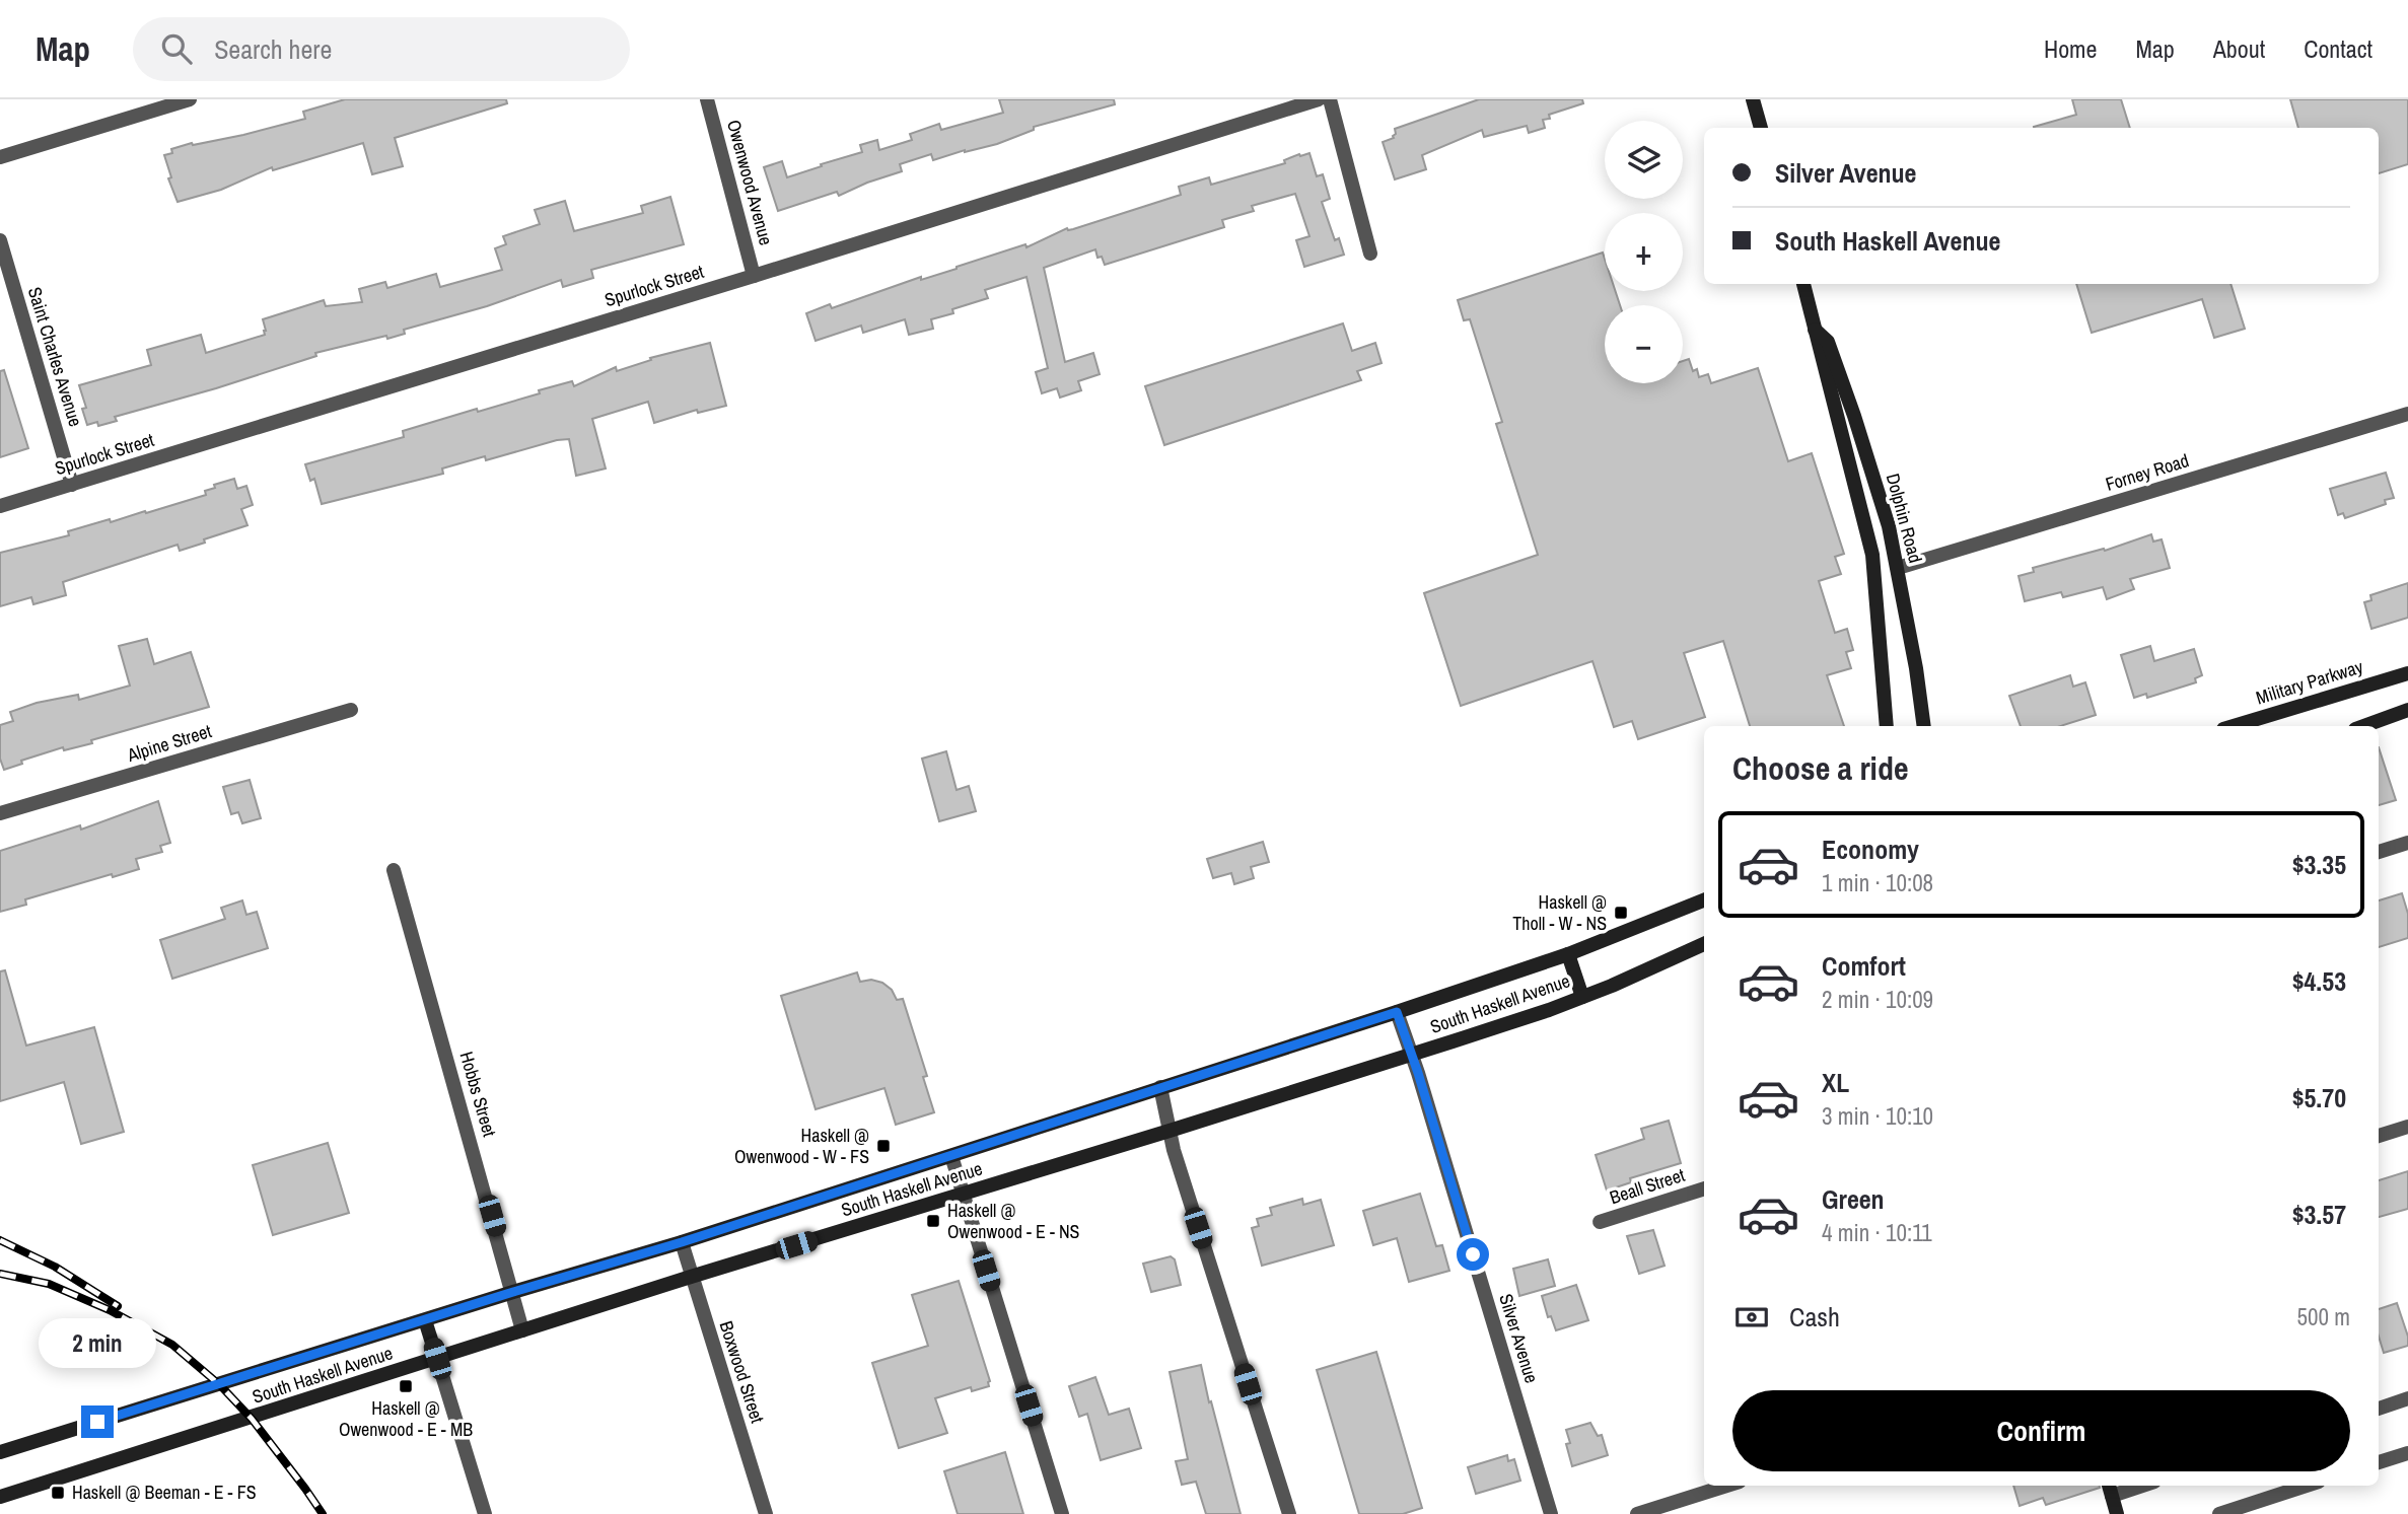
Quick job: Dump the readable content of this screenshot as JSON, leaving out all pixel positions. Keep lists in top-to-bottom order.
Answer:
{
  "streets": {
    "main road": ["Dolphin Road", "Military Parkway", "South Haskell Avenue"],
    "street": [
      "Owenwood Avenue",
      "Spurlock Street",
      "Saint Charles Avenue",
      "Forney Road",
      "Alpine Street",
      "Hobbs Street",
      "Beall Street",
      "Silver Avenue",
      "Boxwood Street"
    ]
  },
  "crossings": [
    ["Owenwood Avenue", "Spurlock Street"],
    ["Spurlock Street", "Saint Charles Avenue"],
    ["Forney Road", "Dolphin Road"],
    ["South Haskell Avenue", "Hobbs Street"],
    ["South Haskell Avenue", "Silver Avenue"],
    ["South Haskell Avenue", "Boxwood Street"]
  ],
  "places": {
    "transit": [
      "Haskell @ Tholl - W - NS",
      "Haskell @ Owenwood - W - FS",
      "Haskell @ Owenwood - E - NS",
      "Haskell @ Owenwood - E - MB",
      "Haskell @ Beeman - E - FS"
    ]
  },
  "page": {
    "header": "Map",
    "search": "Search here",
    "nav": [
      "Home",
      "Map",
      "About",
      "Contact"
    ],
    "map_buttons": ["+", "−"],
    "banner": ["Silver Avenue", "South Haskell Avenue"],
    "heading": "Choose a ride",
    "list": [
      {
        "name": "Economy",
        "note": "1 min · 10:08",
        "value": "$3.35"
      },
      {
        "name": "Comfort",
        "note": "2 min · 10:09",
        "value": "$4.53"
      },
      {
        "name": "XL",
        "note": "3 min · 10:10",
        "value": "$5.70"
      },
      {
        "name": "Green",
        "note": "4 min · 10:11",
        "value": "$3.57"
      }
    ],
    "pay": ["Cash", "500 m"],
    "bubble": "2 min",
    "buttons": "Confirm"
  }
}
